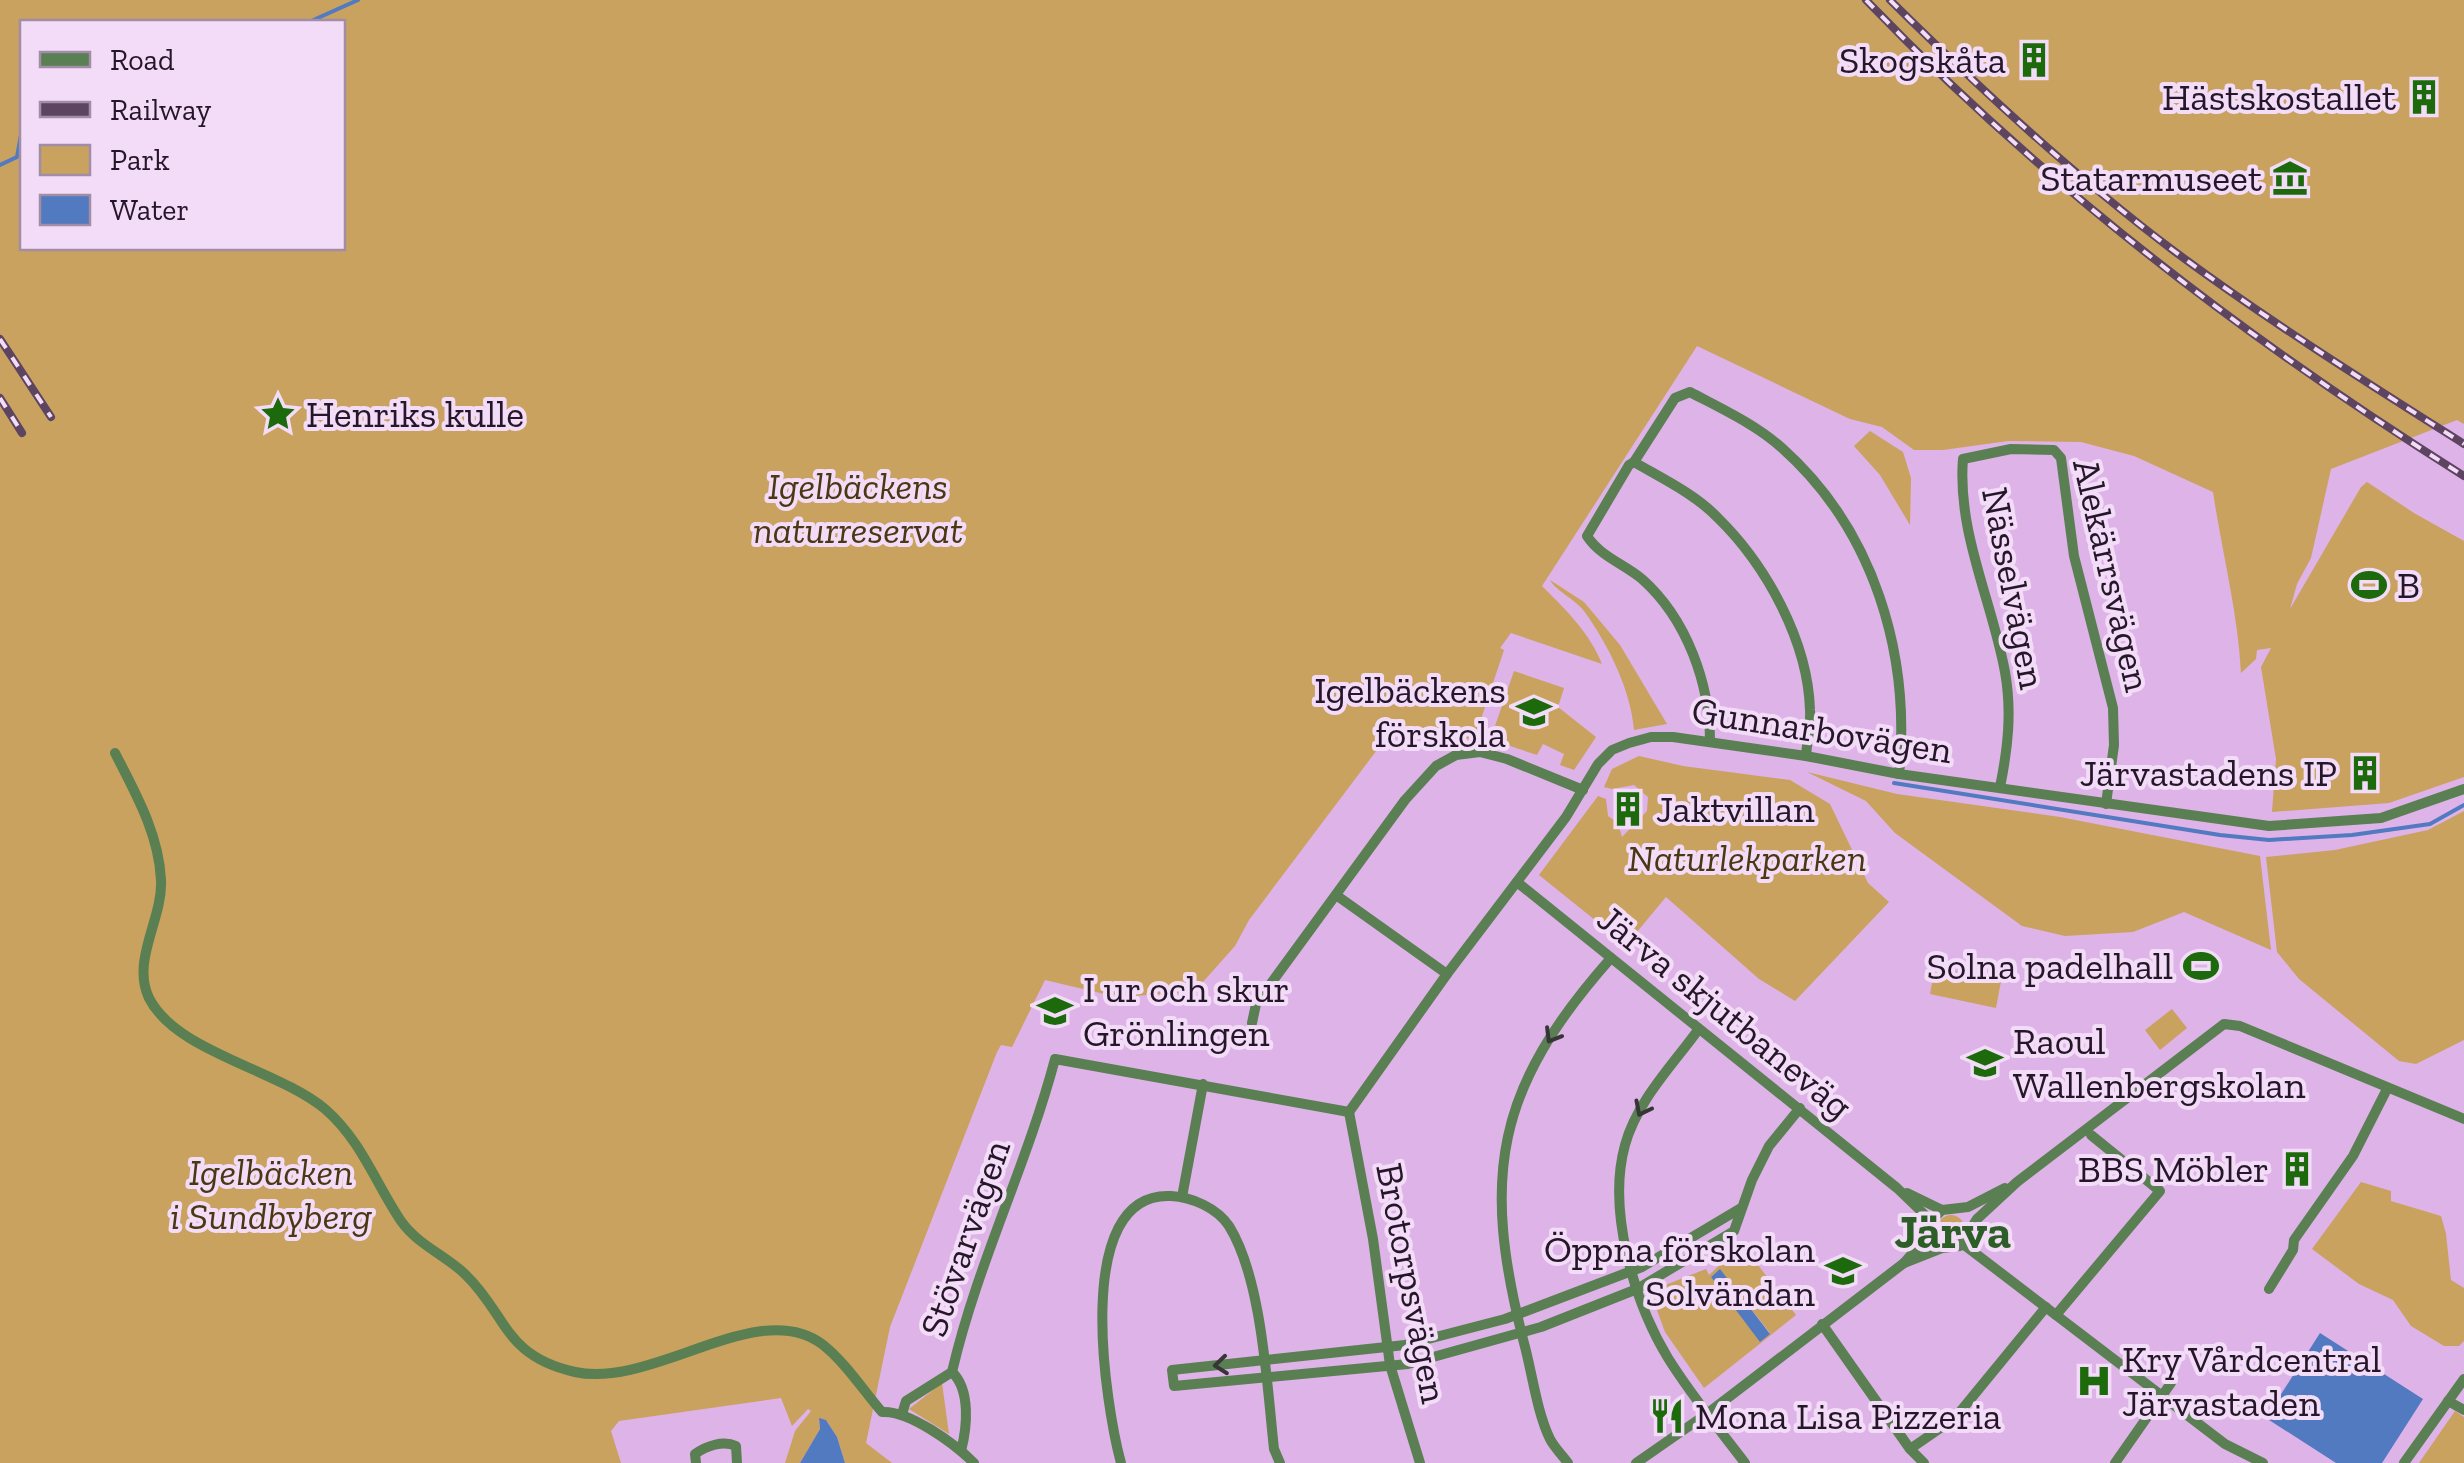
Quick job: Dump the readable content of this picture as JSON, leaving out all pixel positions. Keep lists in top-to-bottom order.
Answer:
{
  "streets": {
    "street": [
      "Alekärrsvägen",
      "Nässelvägen",
      "Gunnarbovägen",
      "Järva skjutbaneväg",
      "Stövarvägen",
      "Brotorpsvägen"
    ]
  },
  "crossings": [
    ["Alekärrsvägen", "Nässelvägen"],
    ["Alekärrsvägen", "Gunnarbovägen"],
    ["Nässelvägen", "Gunnarbovägen"],
    ["Gunnarbovägen", "Järva skjutbaneväg"],
    ["Gunnarbovägen", "Brotorpsvägen"]
  ],
  "districts": ["Järva"],
  "parks": ["Igelbäckens naturreservat", "Naturlekparken", "Igelbäcken i Sundbyberg"],
  "places": {
    "building": [
      "Skogskåta",
      "Hästskostallet",
      "Järvastadens IP",
      "Jaktvillan",
      "BBS Möbler"
    ],
    "museum": ["Statarmuseet"],
    "place": ["Henriks kulle"],
    "sports": ["B", "Solna padelhall"],
    "school or university": [
      "Igelbäckens förskola",
      "I ur och skur Grönlingen",
      "Raoul Wallenbergskolan",
      "Öppna förskolan Solvändan"
    ],
    "hospital": ["Kry Vårdcentral Järvastaden"],
    "restaurant": ["Mona Lisa Pizzeria"]
  },
  "legend": [
    "Road",
    "Railway",
    "Park",
    "Water"
  ]
}
